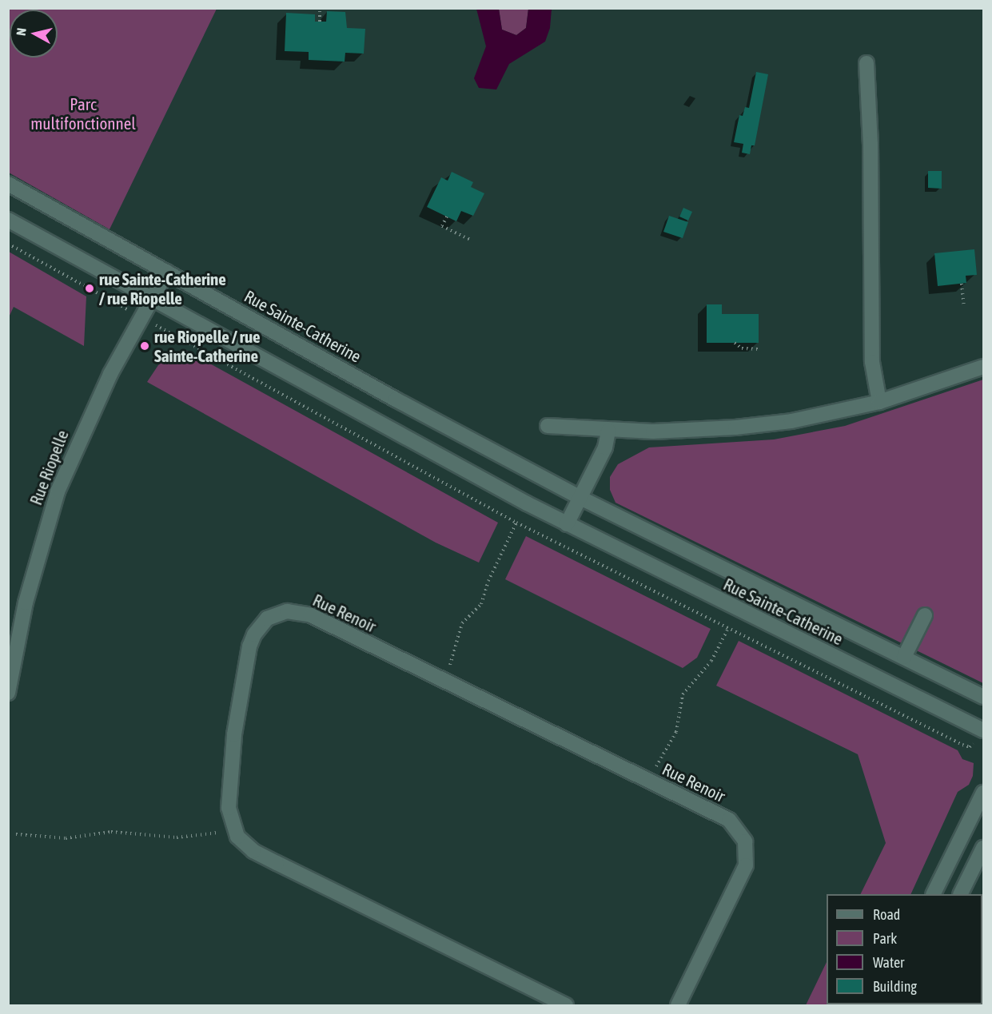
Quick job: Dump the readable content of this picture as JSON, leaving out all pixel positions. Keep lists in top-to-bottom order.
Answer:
{
  "streets": {
    "street": ["Rue Sainte-Catherine", "Rue Riopelle", "Rue Renoir"]
  },
  "crossings": [
    ["Rue Sainte-Catherine", "Rue Riopelle"]
  ],
  "parks": ["Parc multifonctionnel"],
  "places": ["rue Sainte-Catherine / rue Riopelle", "rue Riopelle / rue Sainte-Catherine"],
  "legend": [
    "Road",
    "Park",
    "Water",
    "Building"
  ],
  "north": "left"
}
